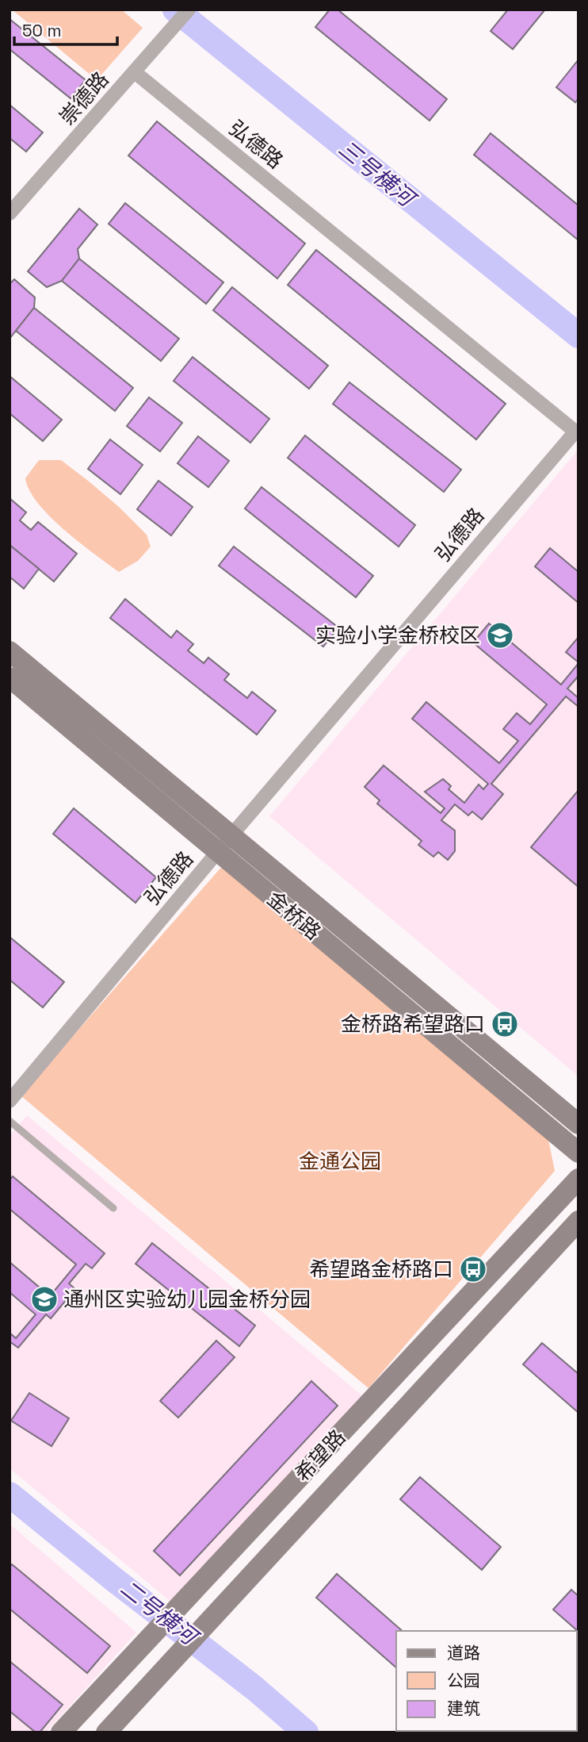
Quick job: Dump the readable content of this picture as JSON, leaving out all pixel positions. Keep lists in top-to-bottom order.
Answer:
{
  "streets": {
    "street": [
      "崇德路",
      "弘德路",
      "金桥路",
      "希望路"
    ]
  },
  "crossings": [
    ["崇德路", "弘德路"],
    ["弘德路", "金桥路"]
  ],
  "water": ["三号横河", "二号横河"],
  "parks": ["金通公园"],
  "places": {
    "school or university": ["实验小学金桥校区", "通州区实验幼儿园金桥分园"],
    "bus stop": ["金桥路希望路口", "希望路金桥路口"]
  },
  "legend": ["道路", "公园", "建筑"],
  "scale_bar": "50 m"
}
